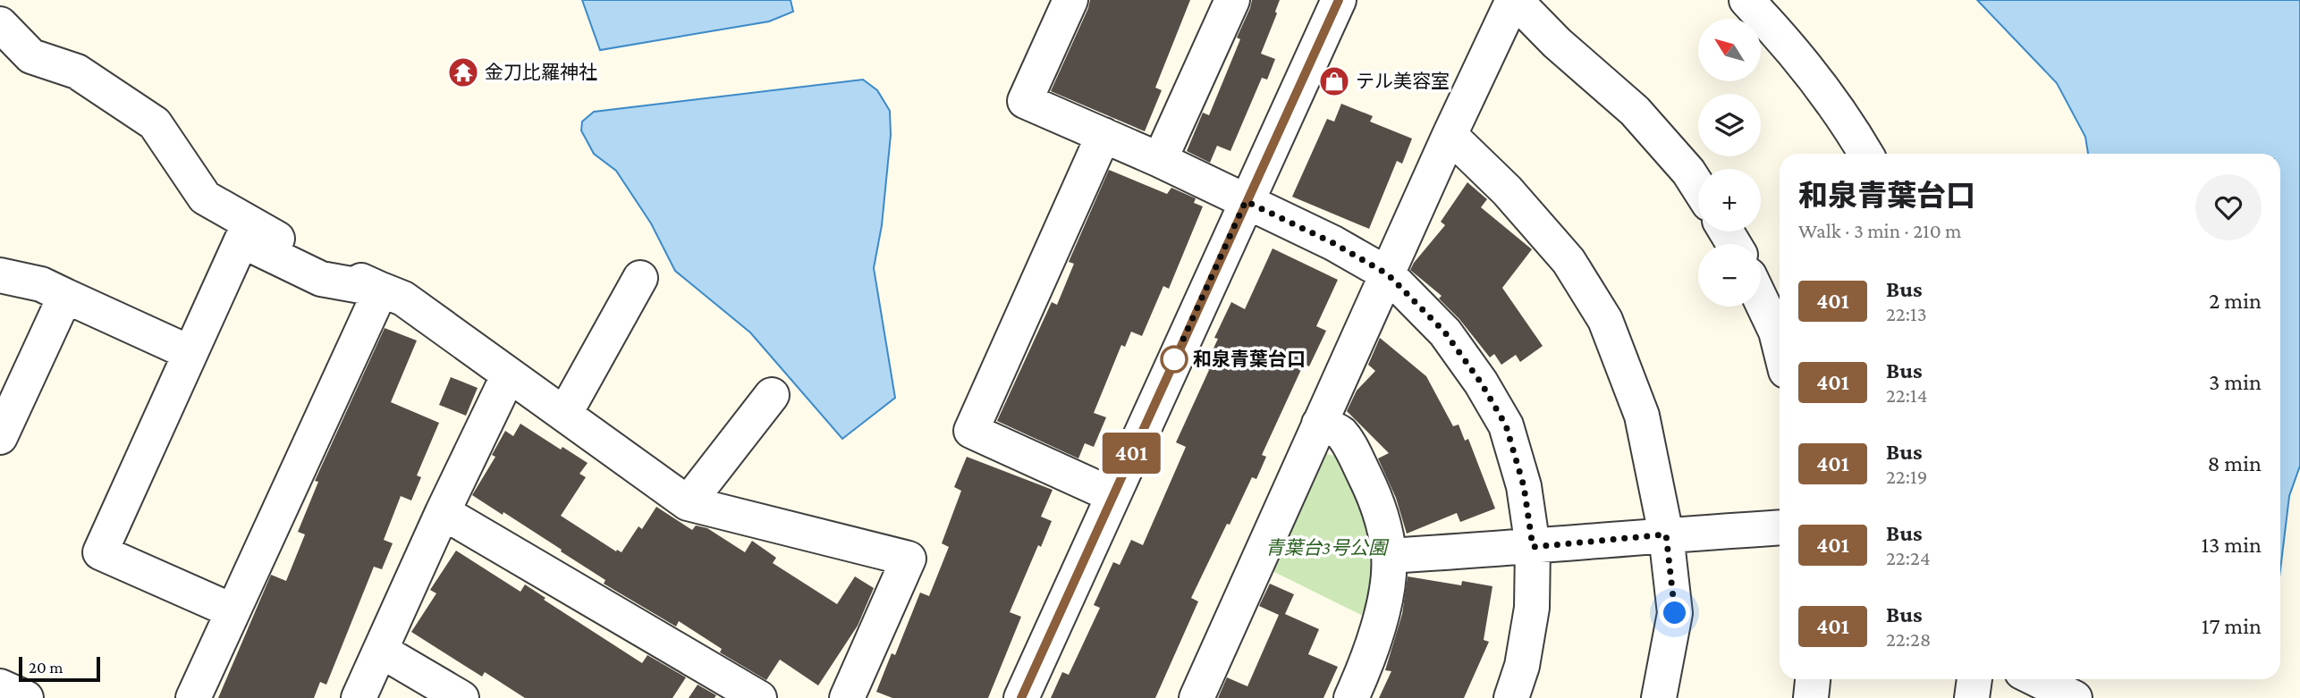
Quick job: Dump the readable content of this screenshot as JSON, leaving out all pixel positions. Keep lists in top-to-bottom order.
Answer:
{
  "parks": ["青葉台3号公園"],
  "places": {
    "temple": ["金刀比羅神社"],
    "shop": ["テル美容室"],
    "other": ["和泉青葉台口"]
  },
  "lines": ["bus line 401"],
  "scale_bar": "20 m",
  "north": "top left",
  "page": {
    "on_map": "401",
    "map_buttons": ["+", "−"],
    "heading": ["和泉青葉台口", "Walk · 3 min · 210 m"],
    "list": [
      {
        "mark": "401",
        "name": "Bus",
        "note": "22:13",
        "value": "2 min"
      },
      {
        "mark": "401",
        "name": "Bus",
        "note": "22:14",
        "value": "3 min"
      },
      {
        "mark": "401",
        "name": "Bus",
        "note": "22:19",
        "value": "8 min"
      },
      {
        "mark": "401",
        "name": "Bus",
        "note": "22:24",
        "value": "13 min"
      },
      {
        "mark": "401",
        "name": "Bus",
        "note": "22:28",
        "value": "17 min"
      }
    ],
    "scale": "20 m"
  }
}
